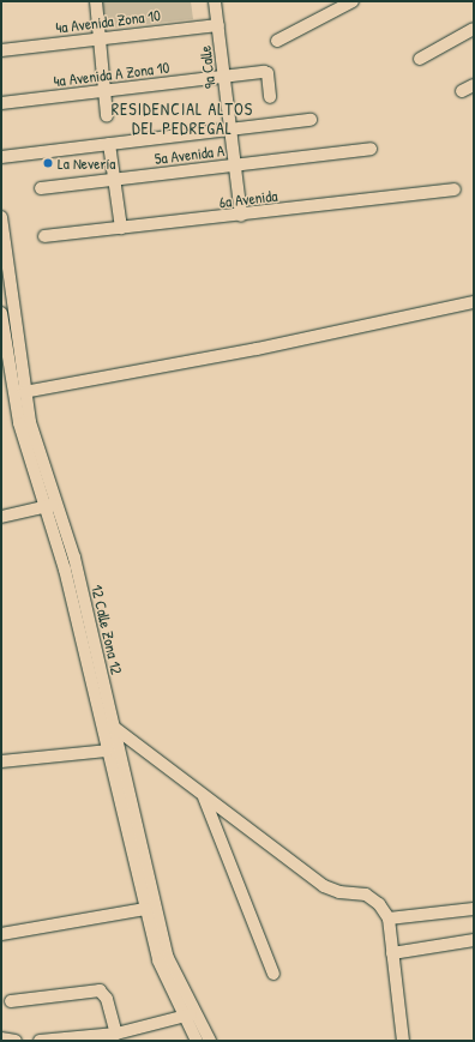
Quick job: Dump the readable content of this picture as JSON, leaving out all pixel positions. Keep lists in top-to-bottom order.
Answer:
{
  "streets": {
    "street": [
      "4a Avenida Zona 10",
      "9a Calle",
      "4a Avenida A Zona 10",
      "5a Avenida A",
      "6a Avenida",
      "12 Calle Zona 12"
    ]
  },
  "crossings": [
    ["4a Avenida Zona 10", "9a Calle"],
    ["9a Calle", "4a Avenida A Zona 10"],
    ["9a Calle", "5a Avenida A"],
    ["9a Calle", "6a Avenida"]
  ],
  "districts": ["RESIDENCIAL ALTOS DEL PEDREGAL"],
  "places": ["La Nevería"]
}
